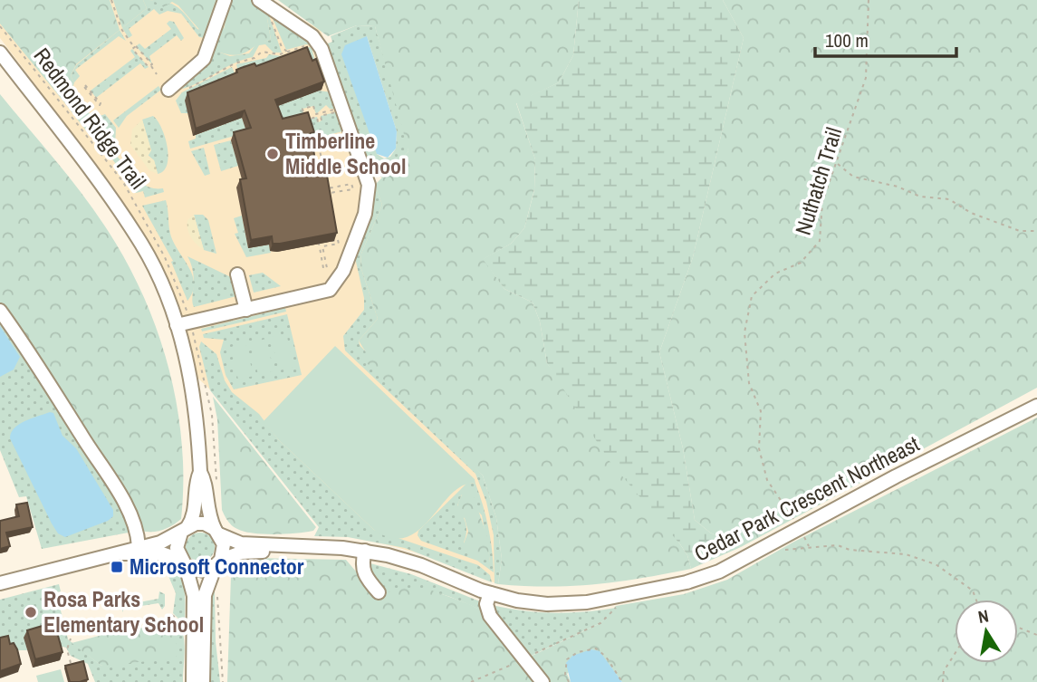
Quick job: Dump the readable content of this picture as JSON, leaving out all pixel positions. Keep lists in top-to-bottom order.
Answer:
{
  "streets": {
    "street": ["Cedar Park Crescent Northeast"],
    "path": ["Redmond Ridge Trail", "Nuthatch Trail"]
  },
  "places": {
    "other": ["Timberline Middle School", "Rosa Parks Elementary School"],
    "transit": ["Microsoft Connector"]
  },
  "scale_bar": "100 m",
  "north": "top"
}
